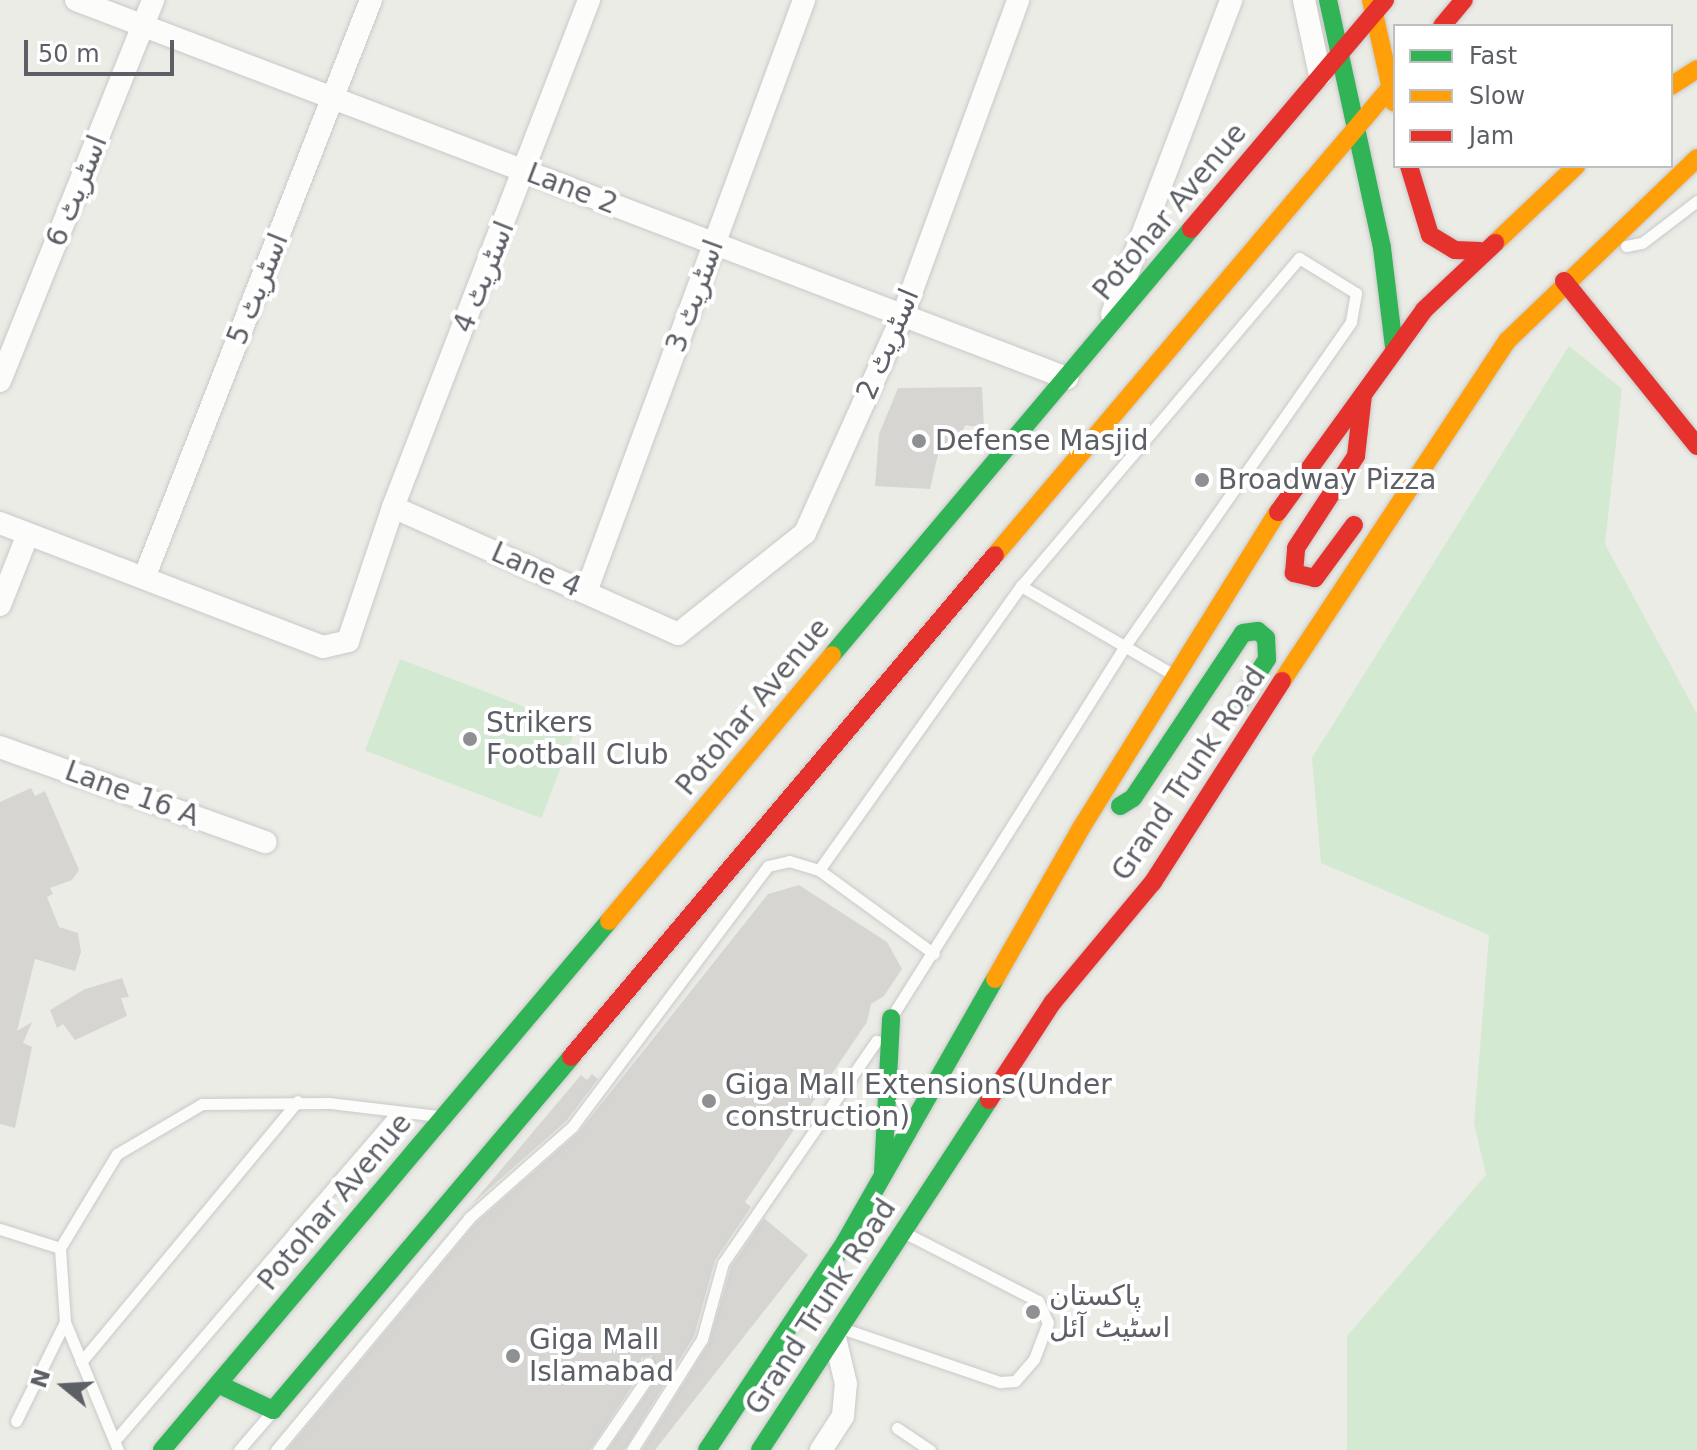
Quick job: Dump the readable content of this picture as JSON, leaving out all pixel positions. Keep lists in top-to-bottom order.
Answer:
{
  "streets": {
    "main road": ["Potohar Avenue", "Grand Trunk Road"],
    "street": [
      "Lane 2",
      "اسٹریٹ 6",
      "اسٹریٹ 4",
      "اسٹریٹ 5",
      "اسٹریٹ 3",
      "اسٹریٹ 2",
      "Lane 4",
      "Lane 16 A"
    ]
  },
  "crossings": [
    ["Lane 2", "اسٹریٹ 6"],
    ["Lane 2", "Potohar Avenue"],
    ["Lane 2", "اسٹریٹ 4"],
    ["Lane 2", "اسٹریٹ 5"],
    ["Lane 2", "اسٹریٹ 3"],
    ["Lane 2", "اسٹریٹ 2"],
    ["اسٹریٹ 4", "اسٹریٹ 5"],
    ["اسٹریٹ 4", "Lane 4"],
    ["اسٹریٹ 3", "Lane 4"],
    ["اسٹریٹ 2", "Lane 4"]
  ],
  "places": [
    "Defense Masjid",
    "Broadway Pizza",
    "Strikers Football Club",
    "Giga Mall Extensions(Under construction)",
    "پاکستان اسٹیٹ آئل",
    "Giga Mall Islamabad"
  ],
  "legend": ["Fast", "Slow", "Jam"],
  "scale_bar": "50 m",
  "north": "left"
}
